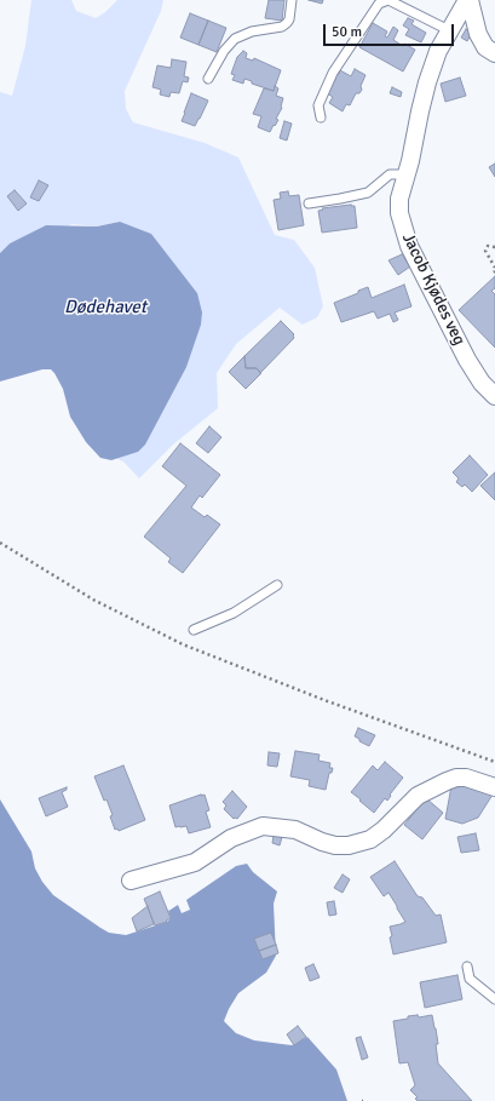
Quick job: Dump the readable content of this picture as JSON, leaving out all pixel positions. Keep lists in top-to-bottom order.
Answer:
{
  "streets": {
    "street": ["Jacob Kjødes veg"]
  },
  "water": ["Dødehavet"],
  "scale_bar": "50 m"
}
